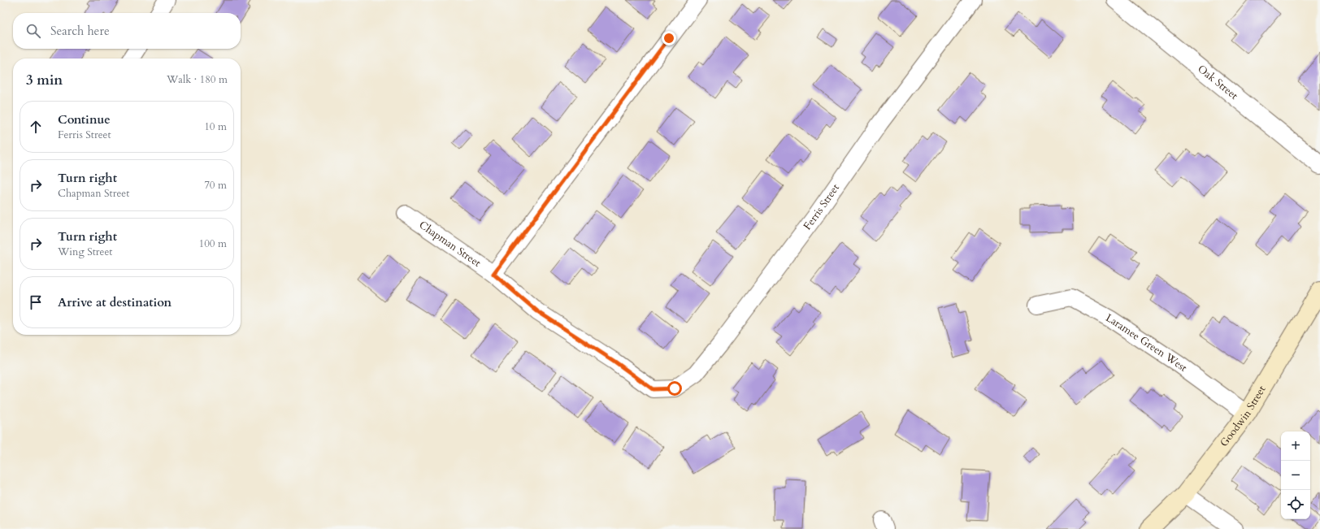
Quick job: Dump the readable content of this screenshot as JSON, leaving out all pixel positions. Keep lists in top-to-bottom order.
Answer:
{
  "streets": {
    "main road": ["Goodwin Street"],
    "street": [
      "Oak Street",
      "Ferris Street",
      "Chapman Street",
      "Laramee Green West"
    ]
  },
  "crossings": [
    ["Ferris Street", "Chapman Street"],
    ["Laramee Green West", "Goodwin Street"]
  ],
  "page": {
    "search": "Search here",
    "heading": ["3 min", "Walk · 180 m"],
    "list": [
      ["Continue", "Ferris Street", "10 m"],
      ["Turn right", "Chapman Street", "70 m"],
      ["Turn right", "Wing Street", "100 m"],
      "Arrive at destination"
    ],
    "map_buttons": ["+", "−"]
  }
}
